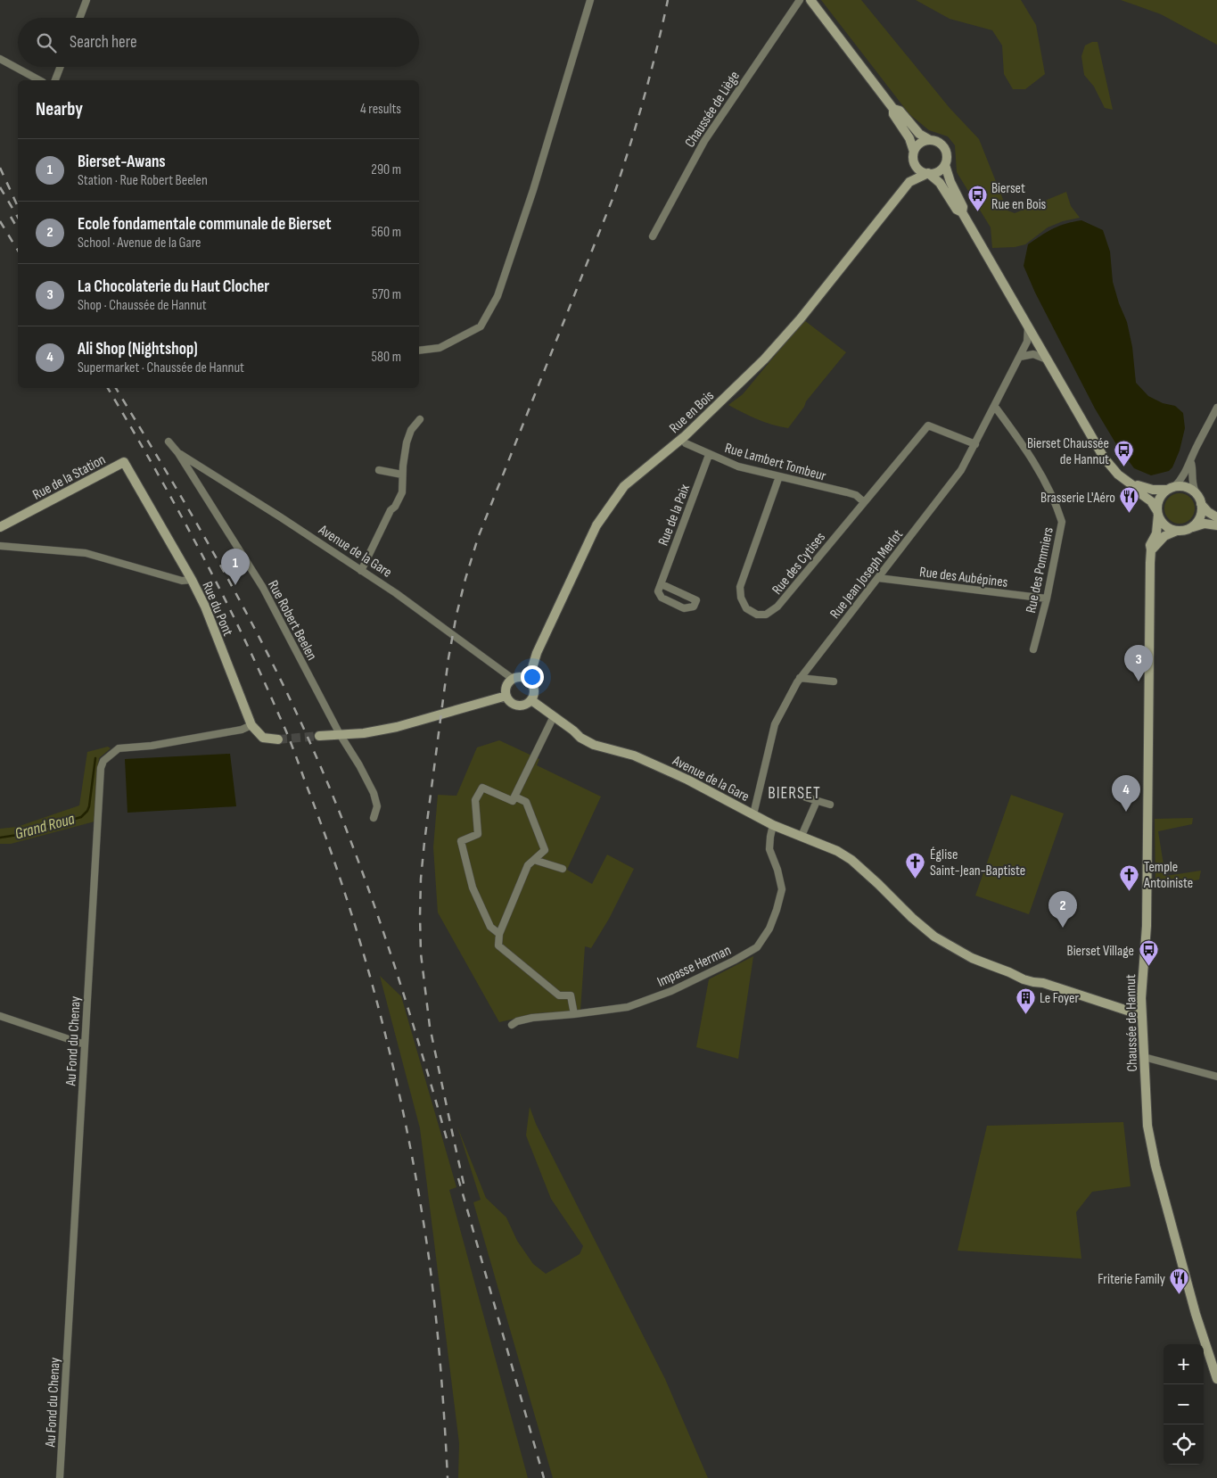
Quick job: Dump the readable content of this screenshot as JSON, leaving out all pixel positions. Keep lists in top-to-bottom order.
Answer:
{
  "streets": {
    "street": [
      "Chaussée de Liège",
      "Rue en Bois",
      "Rue Lambert Tombeur",
      "Rue de la Station",
      "Rue de la Paix",
      "Avenue de la Gare",
      "Rue des Cytises",
      "Rue des Pommiers",
      "Rue Jean Joseph Merlot",
      "Rue des Aubépines",
      "Rue du Pont",
      "Rue Robert Beelen",
      "Impasse Herman",
      "Chaussée de Hannut",
      "Au Fond du Chenay"
    ]
  },
  "crossings": [
    ["Rue en Bois", "Rue Lambert Tombeur"],
    ["Rue en Bois", "Avenue de la Gare"],
    ["Rue Lambert Tombeur", "Rue de la Paix"],
    ["Rue Lambert Tombeur", "Rue des Cytises"],
    ["Rue de la Station", "Rue du Pont"],
    ["Avenue de la Gare", "Rue Jean Joseph Merlot"],
    ["Avenue de la Gare", "Rue Robert Beelen"],
    ["Avenue de la Gare", "Impasse Herman"],
    ["Avenue de la Gare", "Chaussée de Hannut"],
    ["Rue des Cytises", "Rue Jean Joseph Merlot"],
    ["Rue des Pommiers", "Rue Jean Joseph Merlot"],
    ["Rue des Pommiers", "Rue des Aubépines"],
    ["Rue Jean Joseph Merlot", "Rue des Aubépines"],
    ["Rue du Pont", "Au Fond du Chenay"]
  ],
  "districts": ["BIERSET"],
  "water": ["Grand Roua"],
  "places": {
    "bus stop": ["Bierset Rue en Bois", "Bierset Chaussée de Hannut", "Bierset Village"],
    "restaurant": ["Brasserie L'Aéro", "Friterie Family"],
    "church": ["Église Saint-Jean-Baptiste", "Temple Antoiniste"],
    "building": ["Le Foyer"]
  },
  "page": {
    "search": "Search here",
    "heading": ["Nearby", "4 results"],
    "list": [
      {
        "mark": "1",
        "name": "Bierset-Awans",
        "note": "Station · Rue Robert Beelen",
        "value": "290 m"
      },
      {
        "mark": "2",
        "name": "Ecole fondamentale communale de Bierset",
        "note": "School · Avenue de la Gare",
        "value": "560 m"
      },
      {
        "mark": "3",
        "name": "La Chocolaterie du Haut Clocher",
        "note": "Shop · Chaussée de Hannut",
        "value": "570 m"
      },
      {
        "mark": "4",
        "name": "Ali Shop (Nightshop)",
        "note": "Supermarket · Chaussée de Hannut",
        "value": "580 m"
      }
    ],
    "pins": [
      "1",
      "3",
      "4",
      "2"
    ],
    "map_buttons": ["+", "−"]
  }
}
